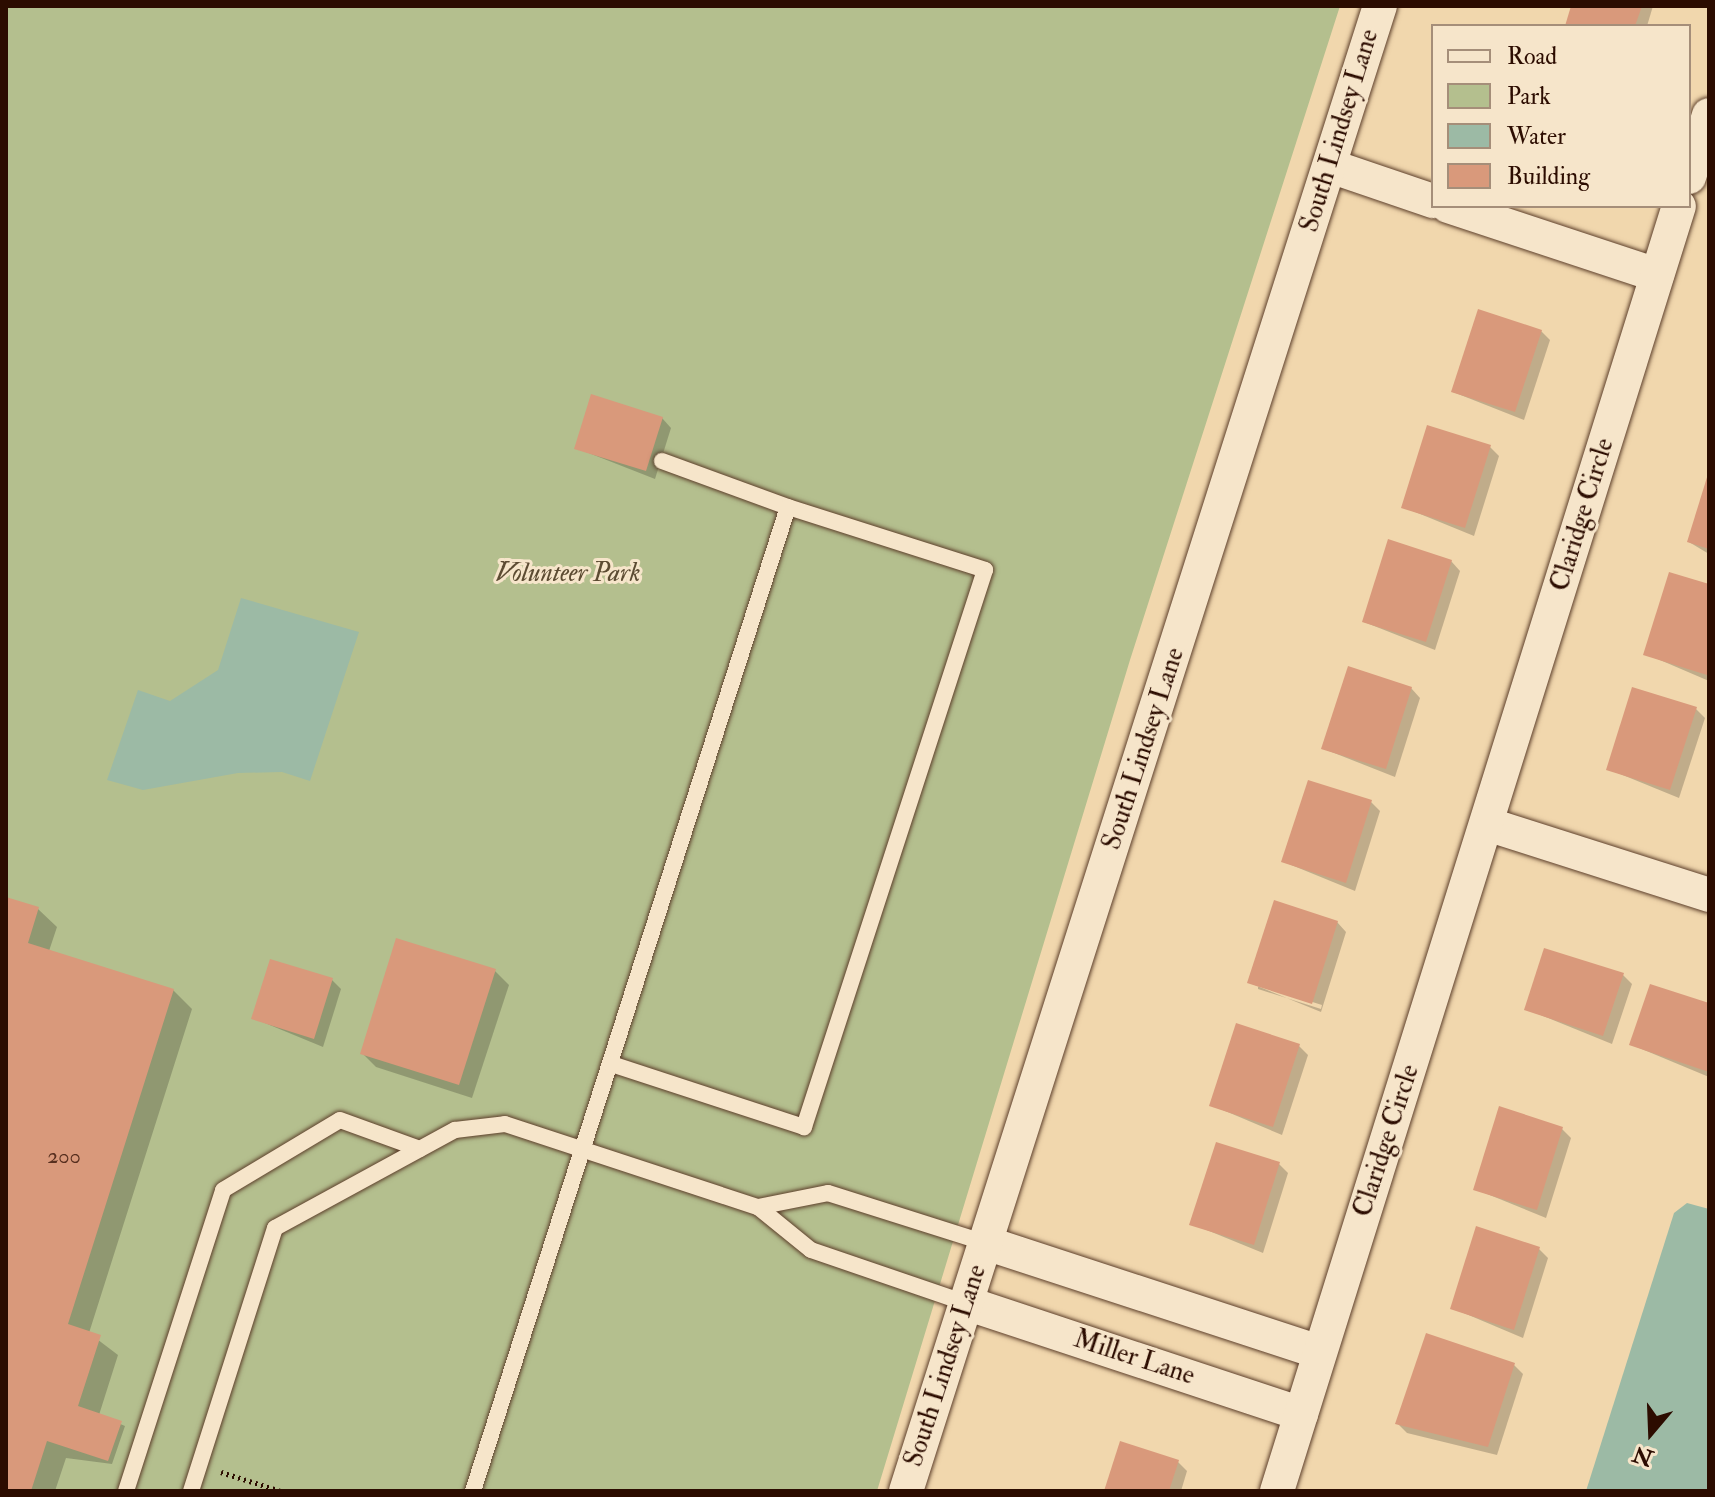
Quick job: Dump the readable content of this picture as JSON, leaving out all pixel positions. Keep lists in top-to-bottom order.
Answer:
{
  "streets": {
    "street": ["South Lindsey Lane", "Claridge Circle", "Miller Lane"]
  },
  "crossings": [
    ["South Lindsey Lane", "Miller Lane"],
    ["Claridge Circle", "Miller Lane"]
  ],
  "parks": ["Volunteer Park"],
  "house_numbers": ["200"],
  "legend": [
    "Road",
    "Park",
    "Water",
    "Building"
  ],
  "north": "bottom"
}
